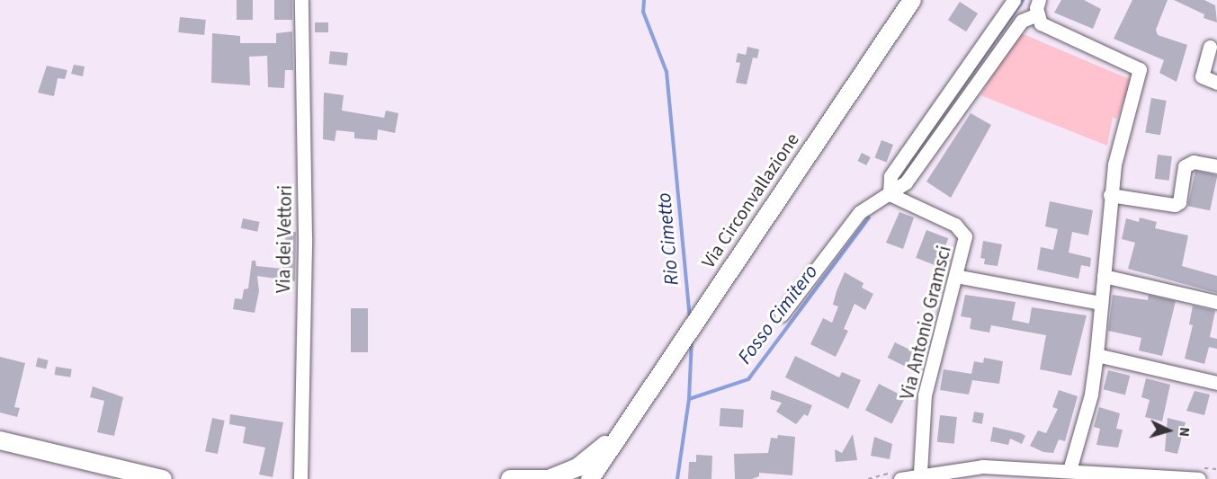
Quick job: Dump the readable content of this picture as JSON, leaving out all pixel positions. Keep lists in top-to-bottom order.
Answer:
{
  "streets": {
    "main road": ["Via Circonvallazione"],
    "street": ["Via dei Vettori", "Via Antonio Gramsci"]
  },
  "water": ["Rio Cimetto", "Fosso Cimitero"],
  "north": "right"
}
